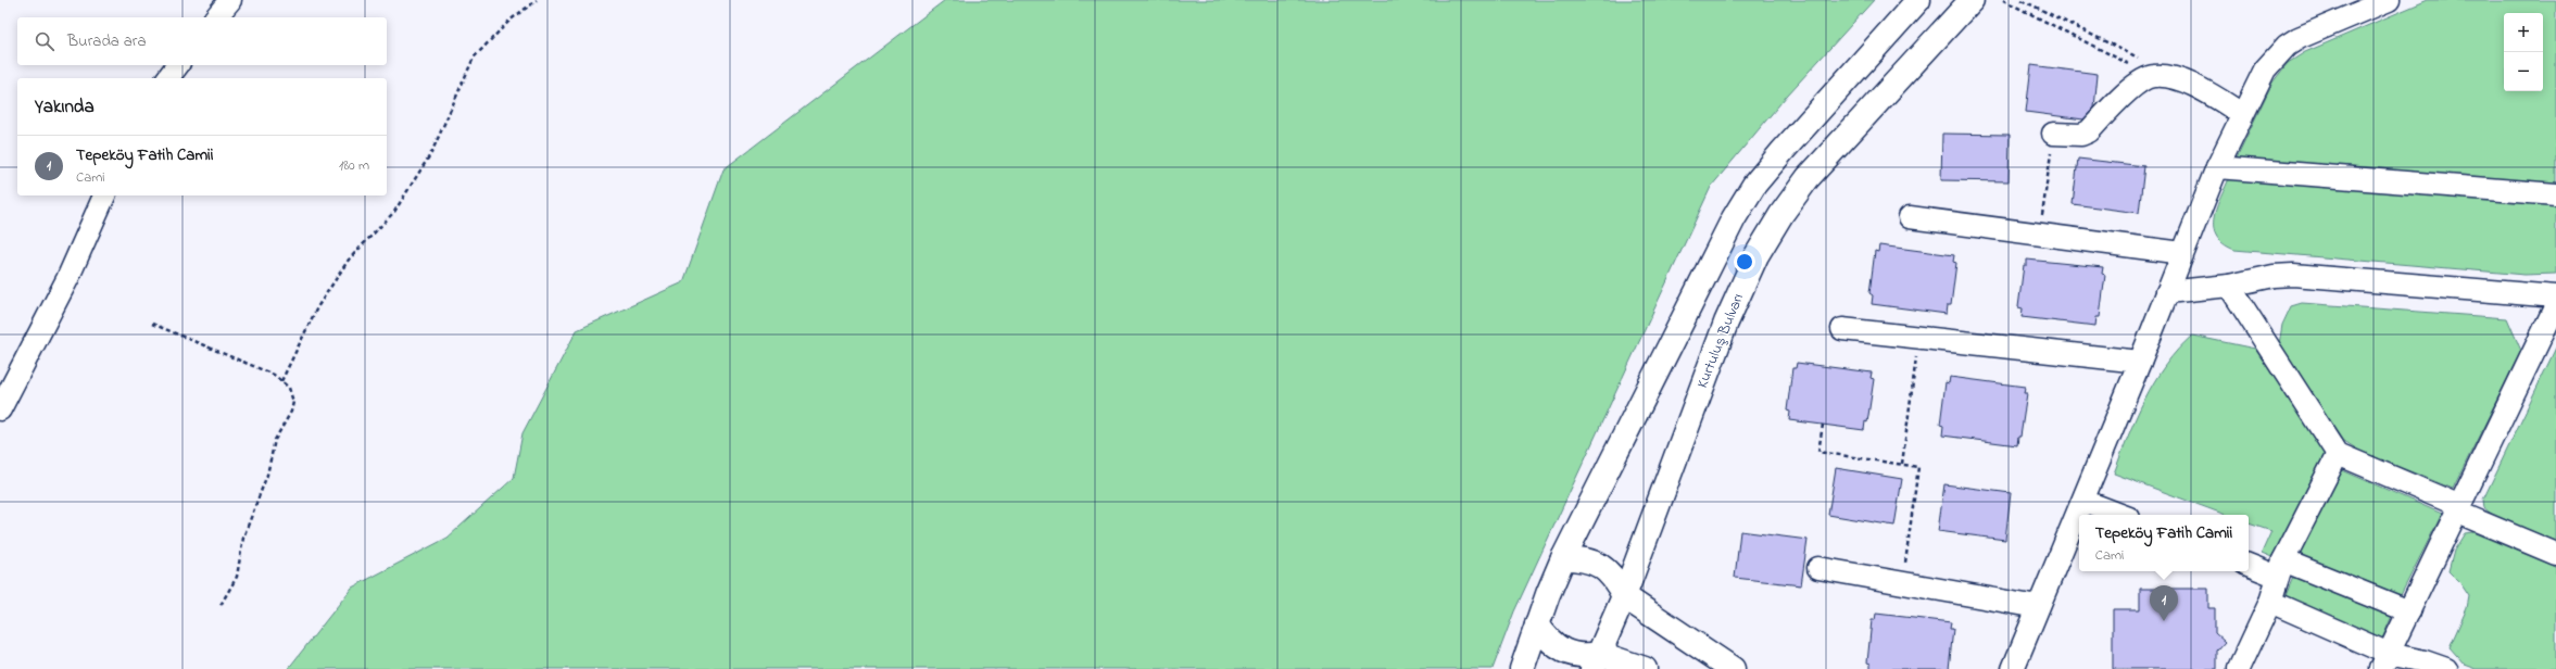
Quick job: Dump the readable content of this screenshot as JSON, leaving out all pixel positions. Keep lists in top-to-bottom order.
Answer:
{
  "streets": {
    "main road": ["Kurtuluş Bulvarı"]
  },
  "page": {
    "map_buttons": ["+", "−"],
    "search": "Burada ara",
    "heading": "Yakında",
    "list": [
      {
        "mark": "1",
        "name": "Tepeköy Fatih Camii",
        "note": "Cami",
        "value": "180 m"
      }
    ],
    "popup": ["Tepeköy Fatih Camii", "Cami"],
    "pins": "1"
  }
}
